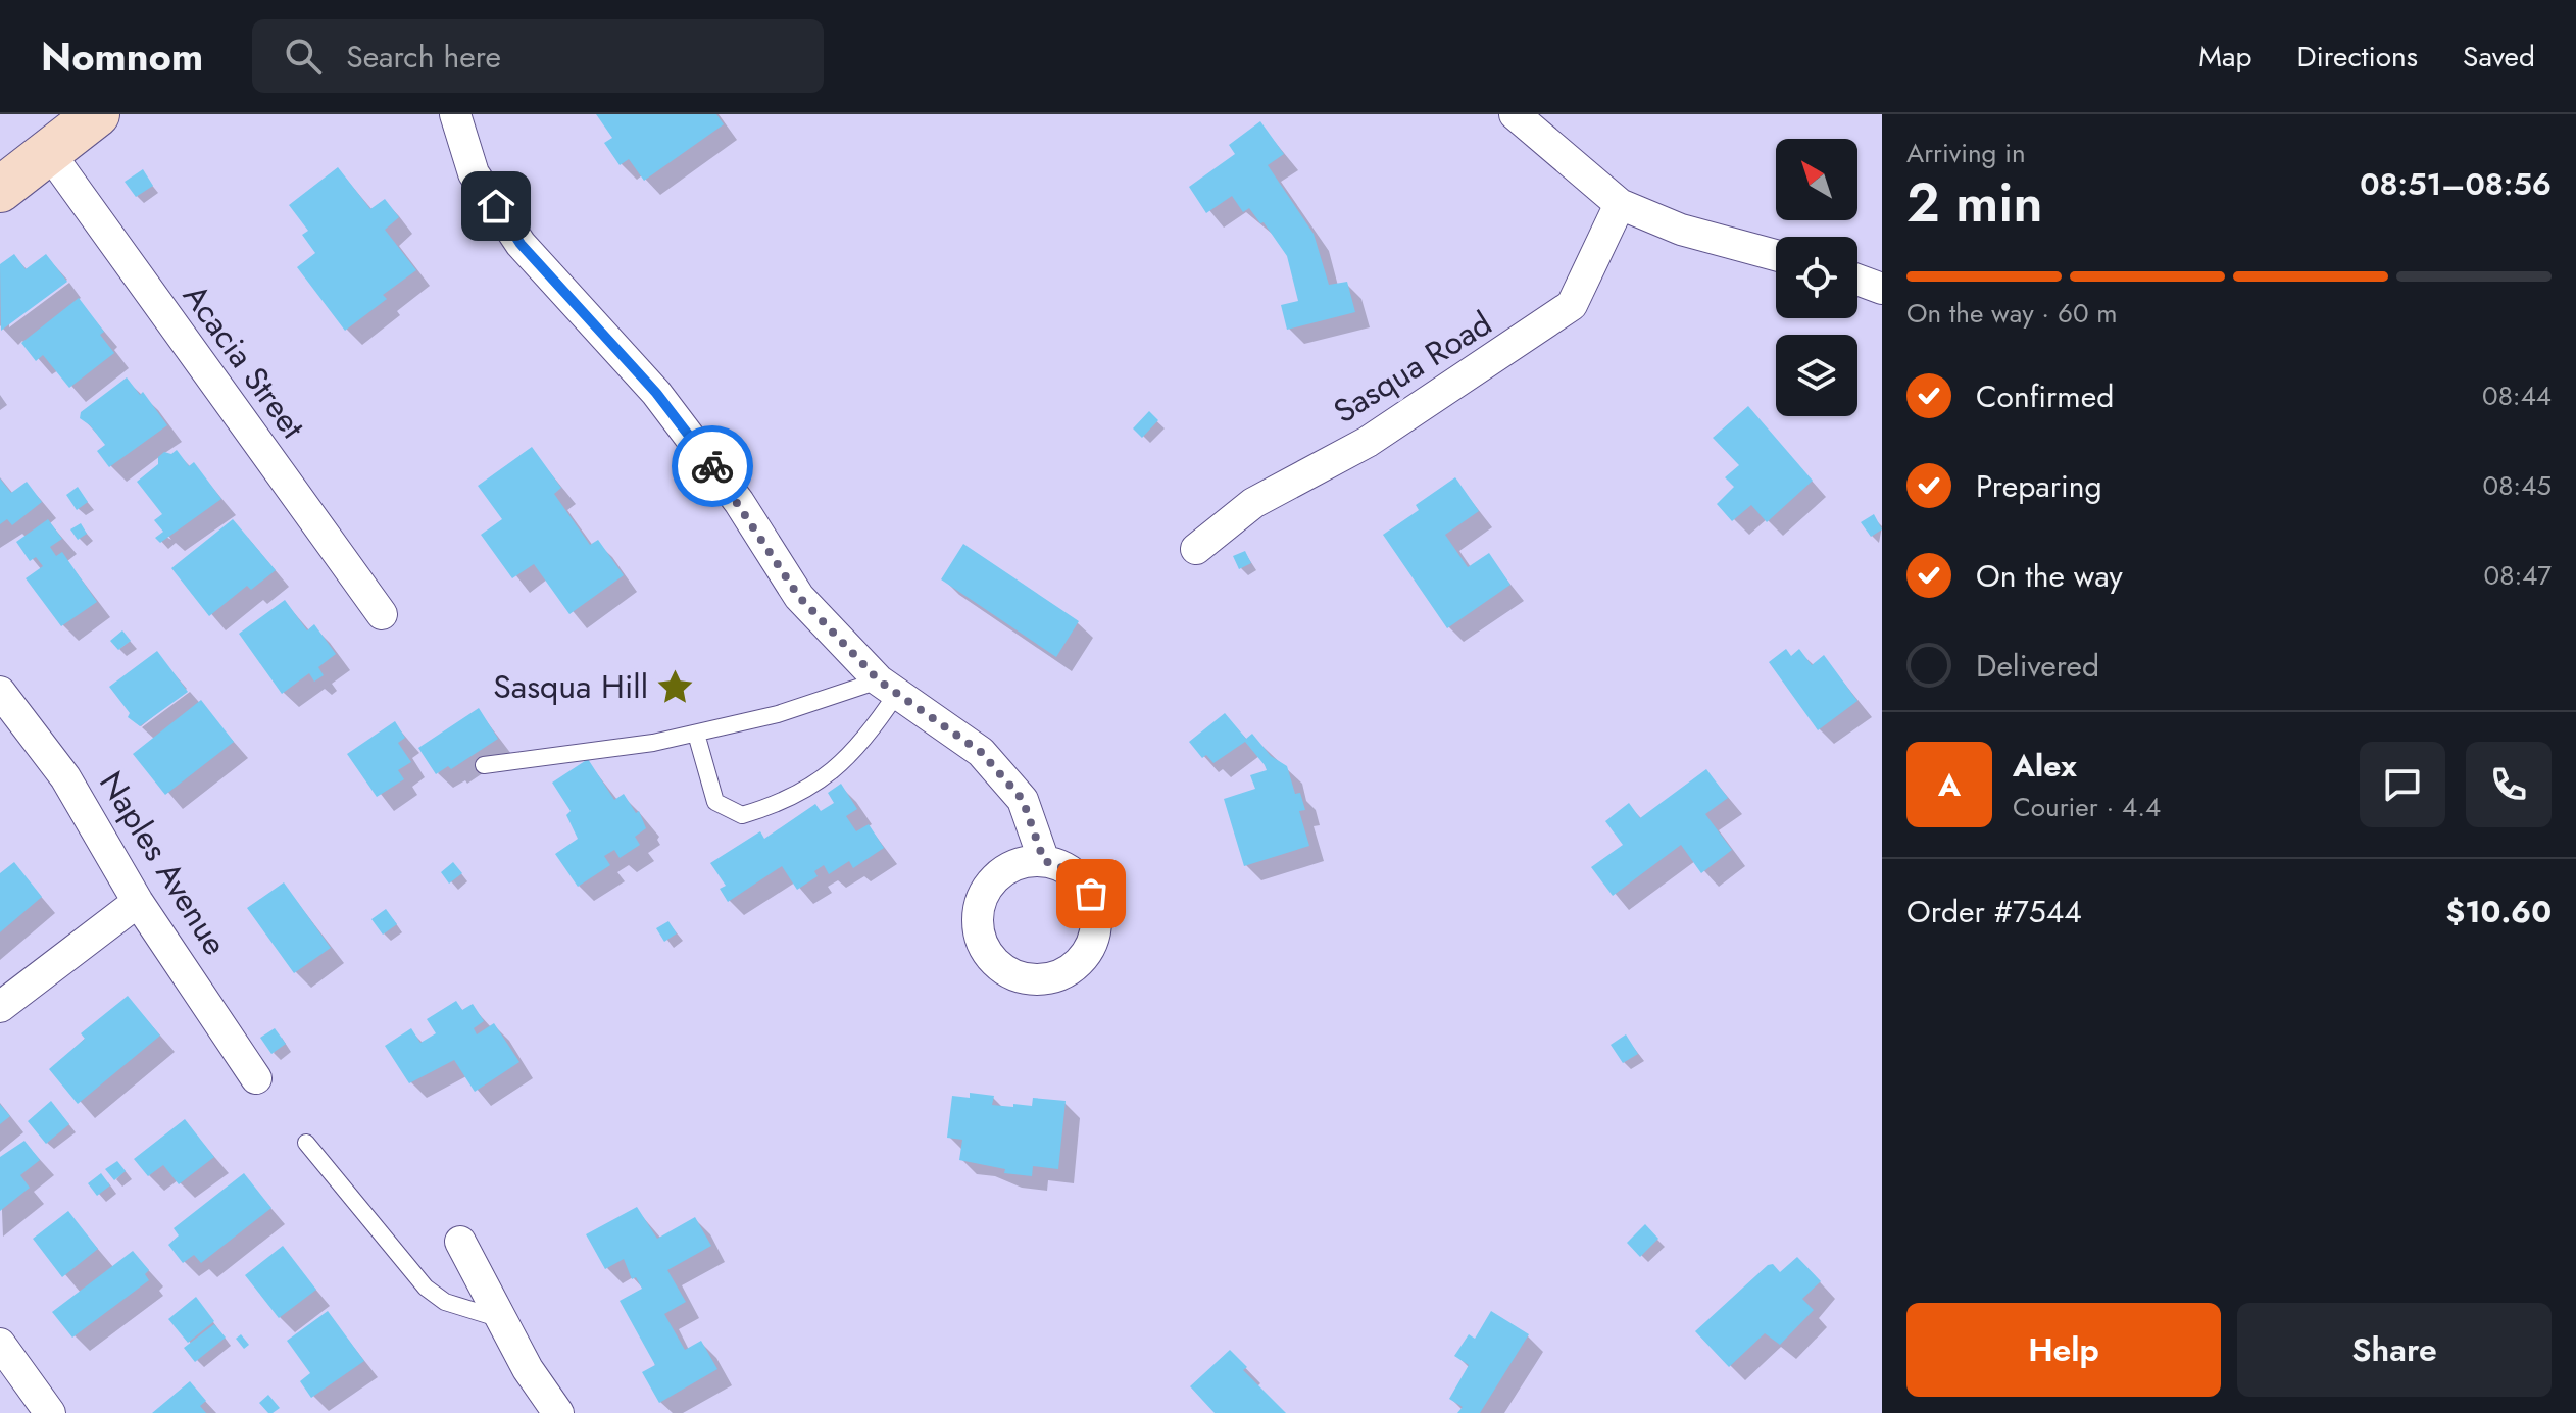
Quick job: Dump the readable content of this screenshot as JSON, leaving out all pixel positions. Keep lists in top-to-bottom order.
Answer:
{
  "streets": {
    "street": ["Acacia Street", "Sasqua Road", "Naples Avenue"]
  },
  "places": {
    "place": ["Sasqua Hill"]
  },
  "north": "top left",
  "page": {
    "header": "Nomnom",
    "search": "Search here",
    "nav": ["Map", "Directions", "Saved"],
    "heading": ["2 min", "Arriving in", "08:51–08:56"],
    "panel": [
      "Alex",
      "Courier · 4.4",
      "Order #7544",
      "$10.60"
    ],
    "bar": "On the way · 60 m",
    "list": [
      ["Confirmed", "08:44"],
      ["Preparing", "08:45"],
      ["On the way", "08:47"],
      "Delivered"
    ],
    "round": "A",
    "buttons": ["Help", "Share"]
  }
}
